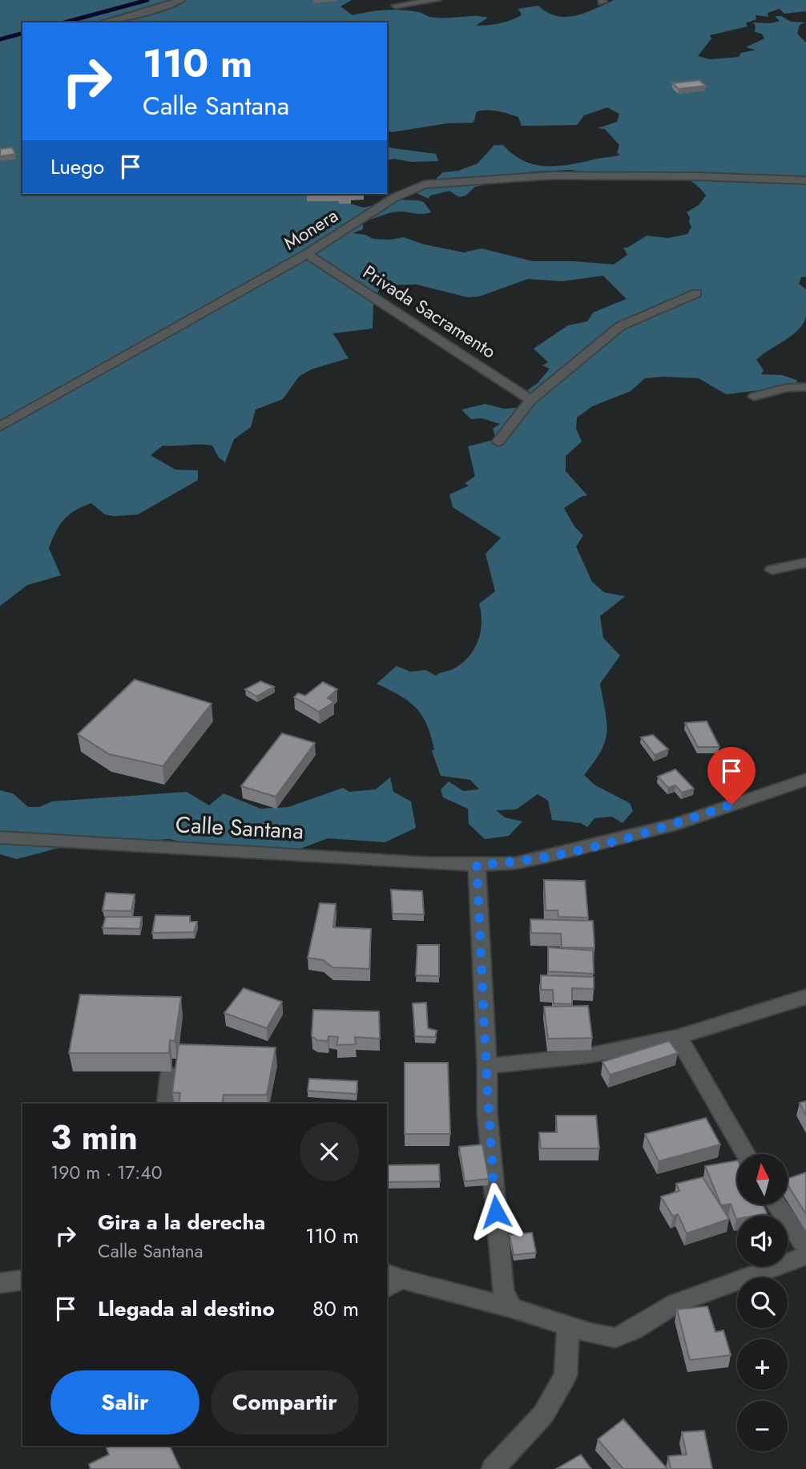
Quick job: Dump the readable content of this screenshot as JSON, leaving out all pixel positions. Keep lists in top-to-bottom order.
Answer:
{
  "streets": {
    "street": ["Monera", "Privada Sacramento", "Calle Santana"]
  },
  "crossings": [
    ["Monera", "Privada Sacramento"]
  ],
  "north": "top",
  "page": {
    "turn": ["110 m", "Calle Santana"],
    "then": "Luego",
    "heading": ["3 min", "190 m · 17:40"],
    "map_buttons": ["+", "−"],
    "list": [
      {
        "name": "Gira a la derecha",
        "note": "Calle Santana",
        "value": "110 m"
      },
      {
        "name": "Llegada al destino",
        "value": "80 m"
      }
    ],
    "buttons": ["Salir", "Compartir"]
  }
}
